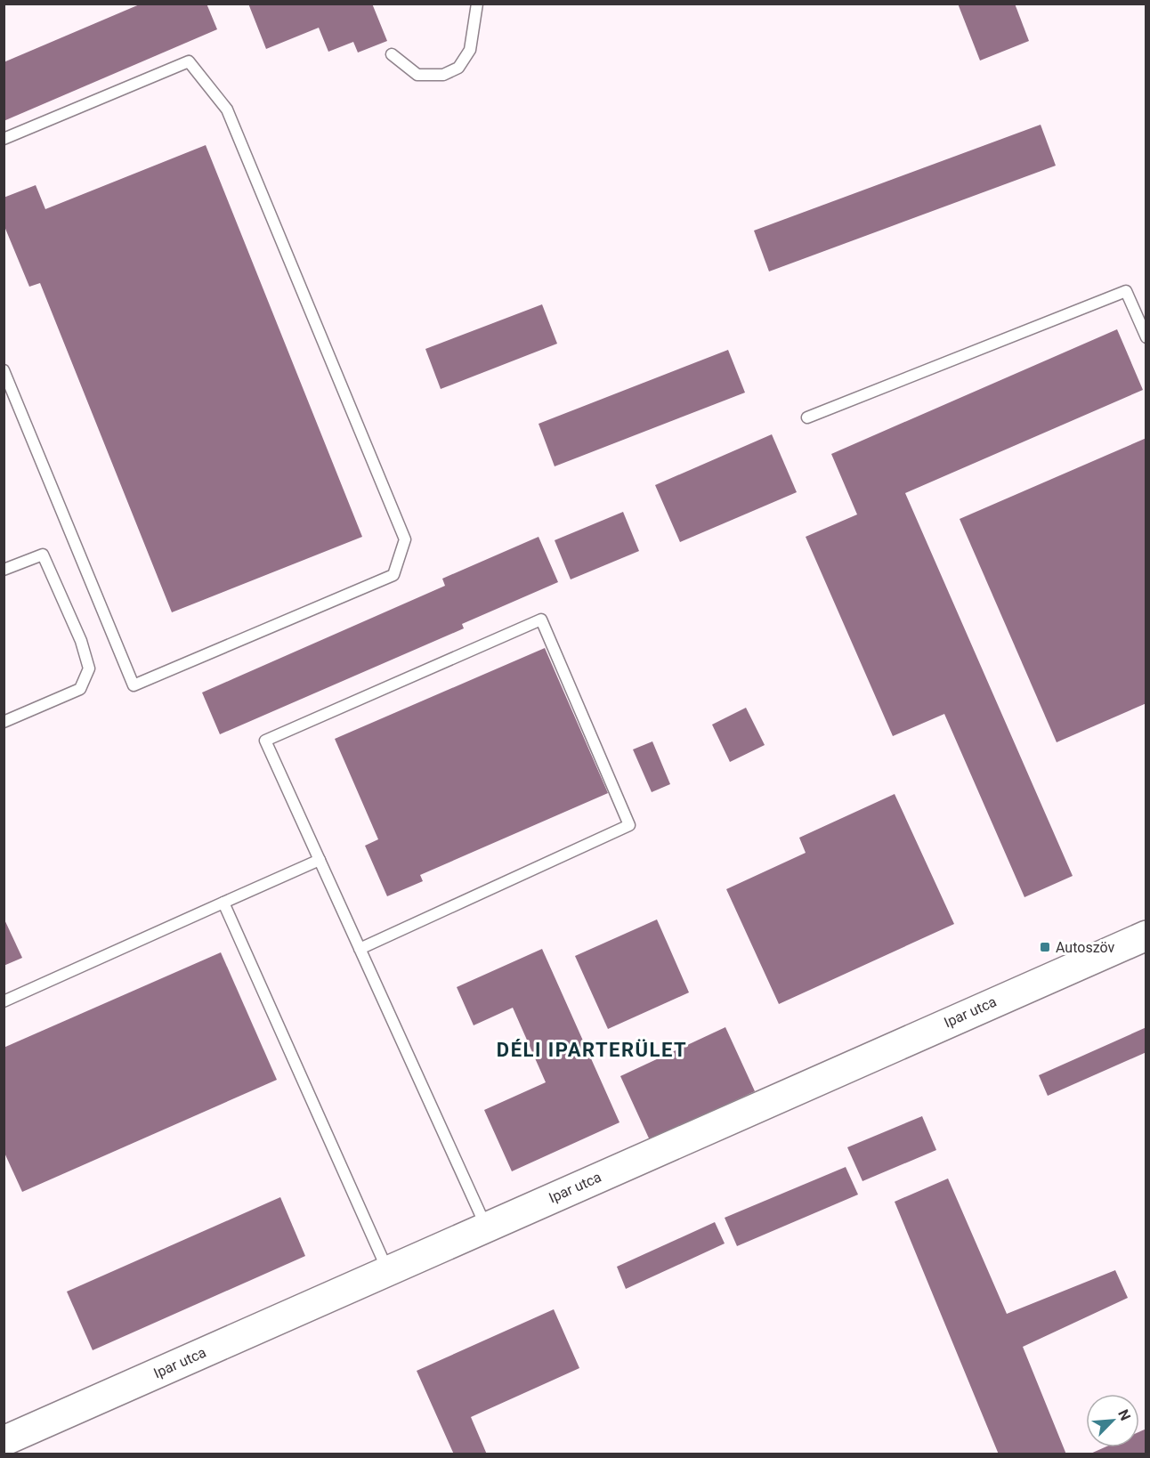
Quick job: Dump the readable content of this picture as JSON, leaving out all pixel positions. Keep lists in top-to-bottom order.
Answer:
{
  "streets": {
    "street": ["Ipar utca"]
  },
  "districts": ["DÉLI IPARTERÜLET"],
  "places": {
    "transit": ["Autoszöv"]
  },
  "north": "top right"
}
